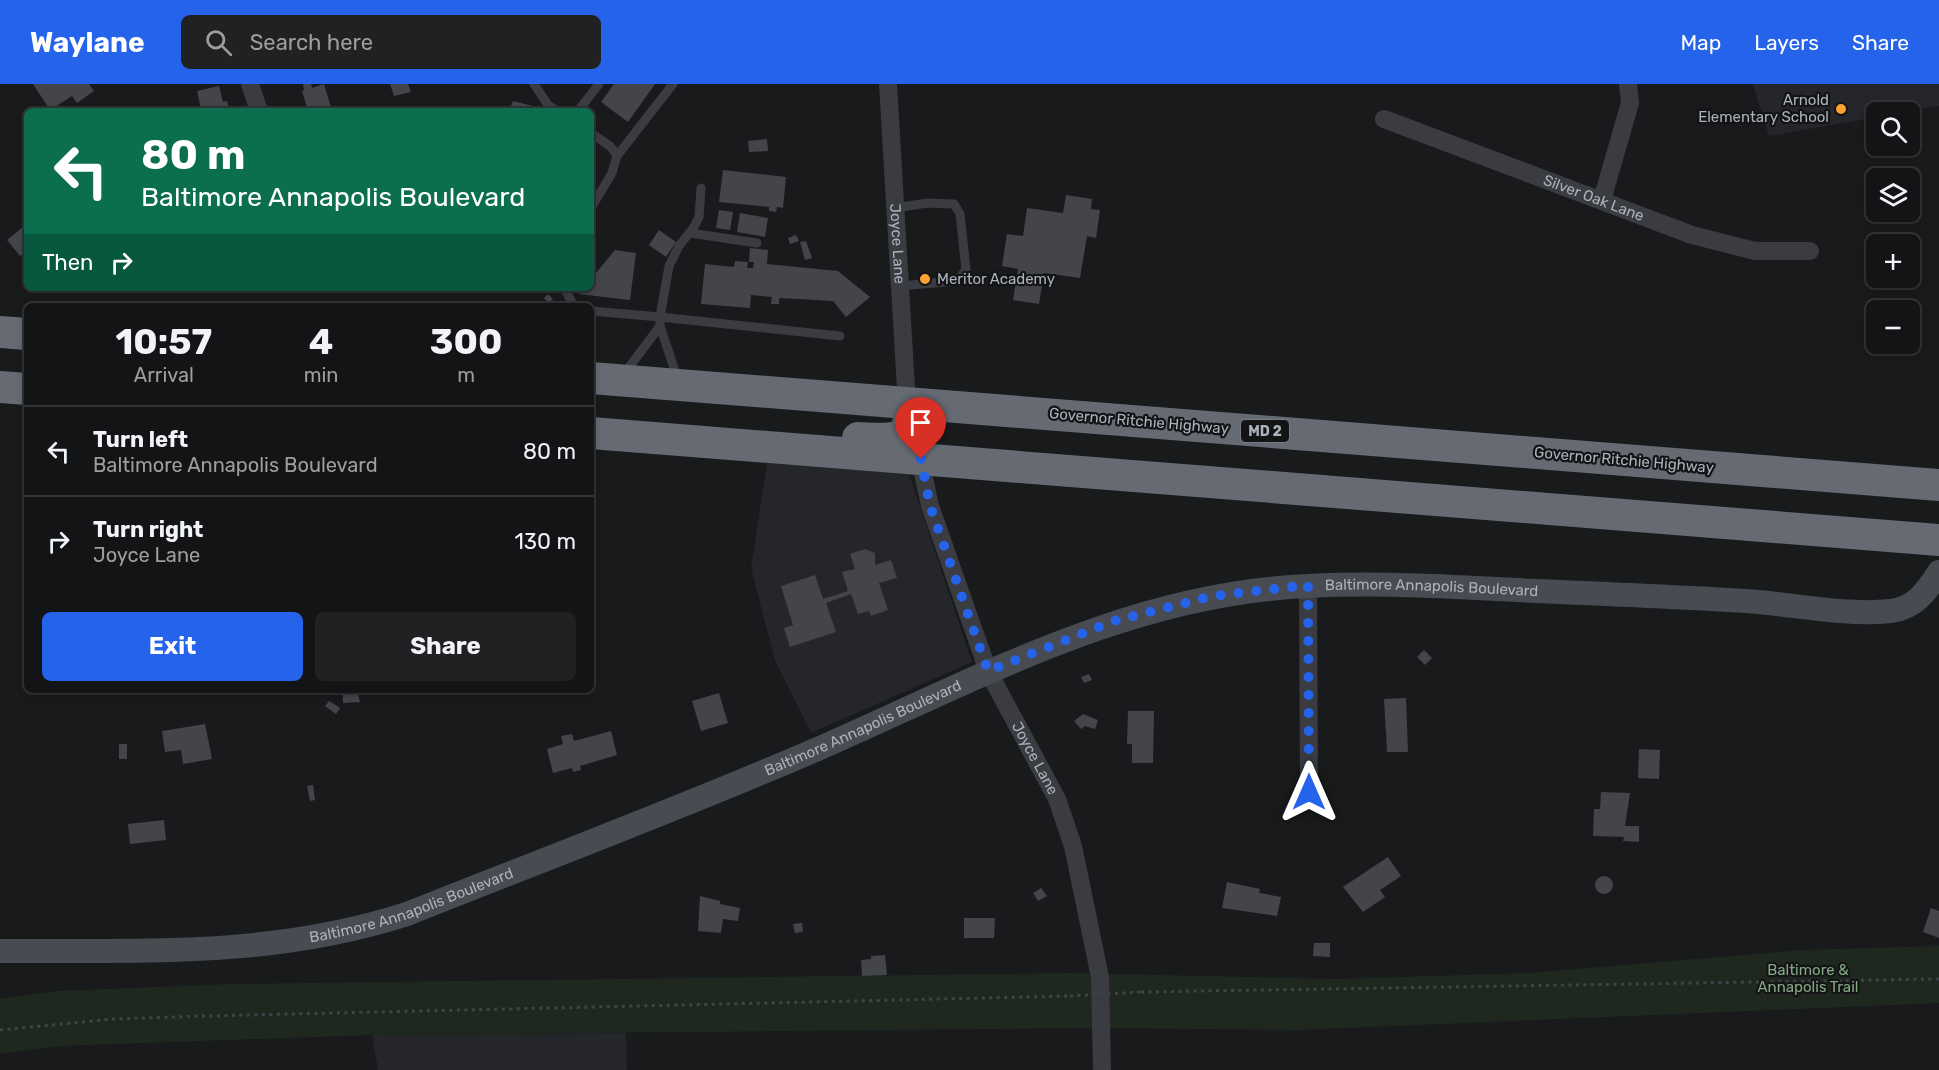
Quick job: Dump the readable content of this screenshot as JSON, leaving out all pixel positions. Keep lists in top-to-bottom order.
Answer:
{
  "streets": {
    "highway": ["Governor Ritchie Highway", "MD 2"],
    "street": ["Silver Oak Lane", "Joyce Lane", "Baltimore Annapolis Boulevard"]
  },
  "crossings": [
    ["Joyce Lane", "Governor Ritchie Highway"],
    ["Joyce Lane", "Baltimore Annapolis Boulevard"]
  ],
  "parks": ["Baltimore & Annapolis Trail"],
  "places": ["Arnold Elementary School", "Meritor Academy"],
  "page": {
    "header": "Waylane",
    "search": "Search here",
    "nav": ["Map", "Layers", "Share"],
    "map_buttons": ["+", "−"],
    "turn": ["80 m", "Baltimore Annapolis Boulevard"],
    "then": "Then",
    "eta": [
      "10:57",
      "Arrival",
      "4",
      "min",
      "300",
      "m"
    ],
    "list": [
      {
        "name": "Turn left",
        "note": "Baltimore Annapolis Boulevard",
        "value": "80 m"
      },
      {
        "name": "Turn right",
        "note": "Joyce Lane",
        "value": "130 m"
      }
    ],
    "buttons": ["Exit", "Share"]
  }
}
